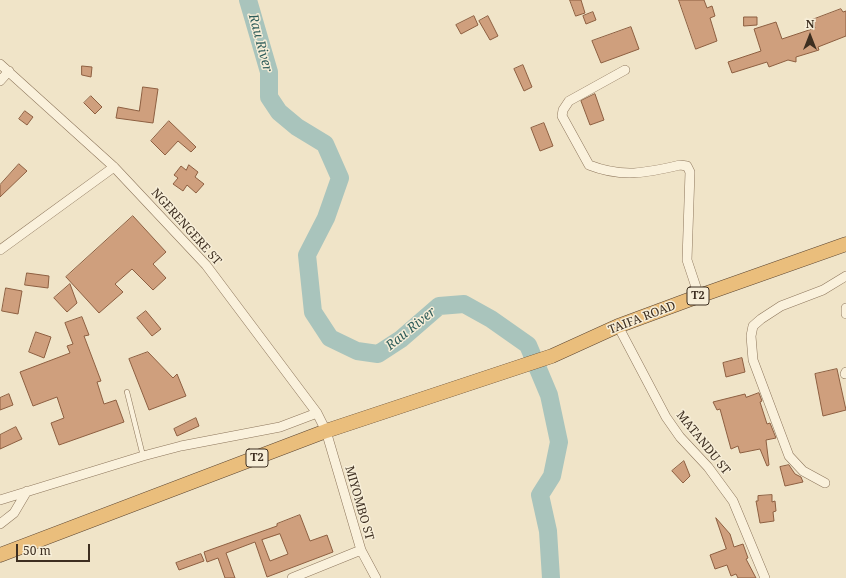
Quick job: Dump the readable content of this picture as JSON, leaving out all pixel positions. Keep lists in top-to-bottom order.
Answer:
{
  "streets": {
    "highway": ["T2", "TAIFA ROAD"],
    "street": ["NGERENGERE ST", "MATANDU ST", "MIYOMBO ST"]
  },
  "crossings": [
    ["NGERENGERE ST", "T2"],
    ["NGERENGERE ST", "TAIFA ROAD"],
    ["NGERENGERE ST", "MIYOMBO ST"],
    ["T2", "TAIFA ROAD"],
    ["T2", "MIYOMBO ST"],
    ["TAIFA ROAD", "MATANDU ST"],
    ["TAIFA ROAD", "MIYOMBO ST"]
  ],
  "water": ["Rau River"],
  "scale_bar": "50 m",
  "north": "top"
}
